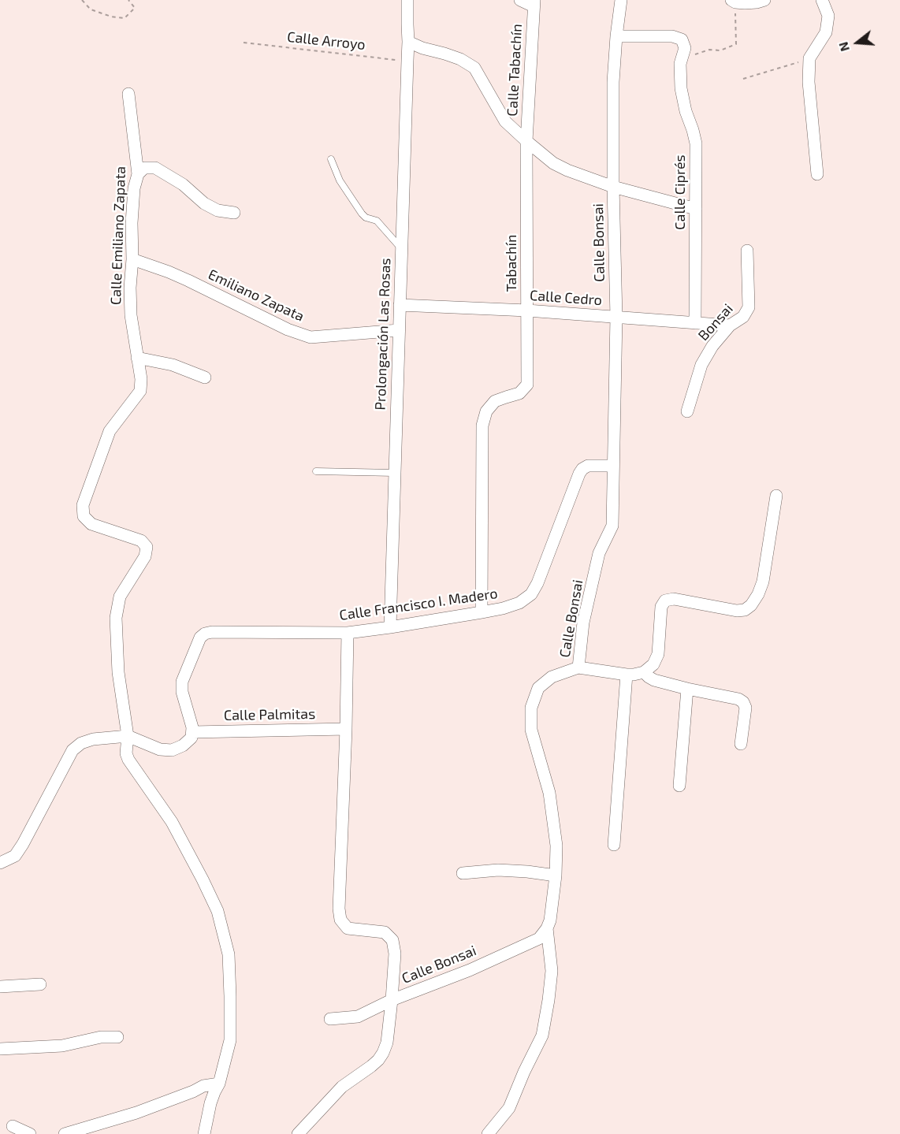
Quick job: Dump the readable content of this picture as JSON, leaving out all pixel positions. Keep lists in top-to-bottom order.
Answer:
{
  "streets": {
    "street": [
      "Calle Tabachín",
      "Calle Ciprés",
      "Calle Emiliano Zapata",
      "Calle Bonsai",
      "Tabachín",
      "Emiliano Zapata",
      "Calle Cedro",
      "Bonsai",
      "Prolongación Las Rosas",
      "Calle Francisco I. Madero",
      "Calle Palmitas"
    ],
    "path": ["Calle Arroyo"]
  },
  "crossings": [
    ["Calle Arroyo", "Prolongación Las Rosas"],
    ["Calle Tabachín", "Tabachín"],
    ["Calle Ciprés", "Calle Bonsai"],
    ["Calle Ciprés", "Calle Cedro"],
    ["Calle Emiliano Zapata", "Emiliano Zapata"],
    ["Calle Bonsai", "Calle Cedro"],
    ["Calle Bonsai", "Calle Francisco I. Madero"],
    ["Tabachín", "Calle Cedro"],
    ["Tabachín", "Calle Francisco I. Madero"],
    ["Emiliano Zapata", "Prolongación Las Rosas"],
    ["Calle Cedro", "Bonsai"],
    ["Calle Cedro", "Prolongación Las Rosas"],
    ["Prolongación Las Rosas", "Calle Francisco I. Madero"],
    ["Calle Francisco I. Madero", "Calle Palmitas"]
  ],
  "north": "left"
}
